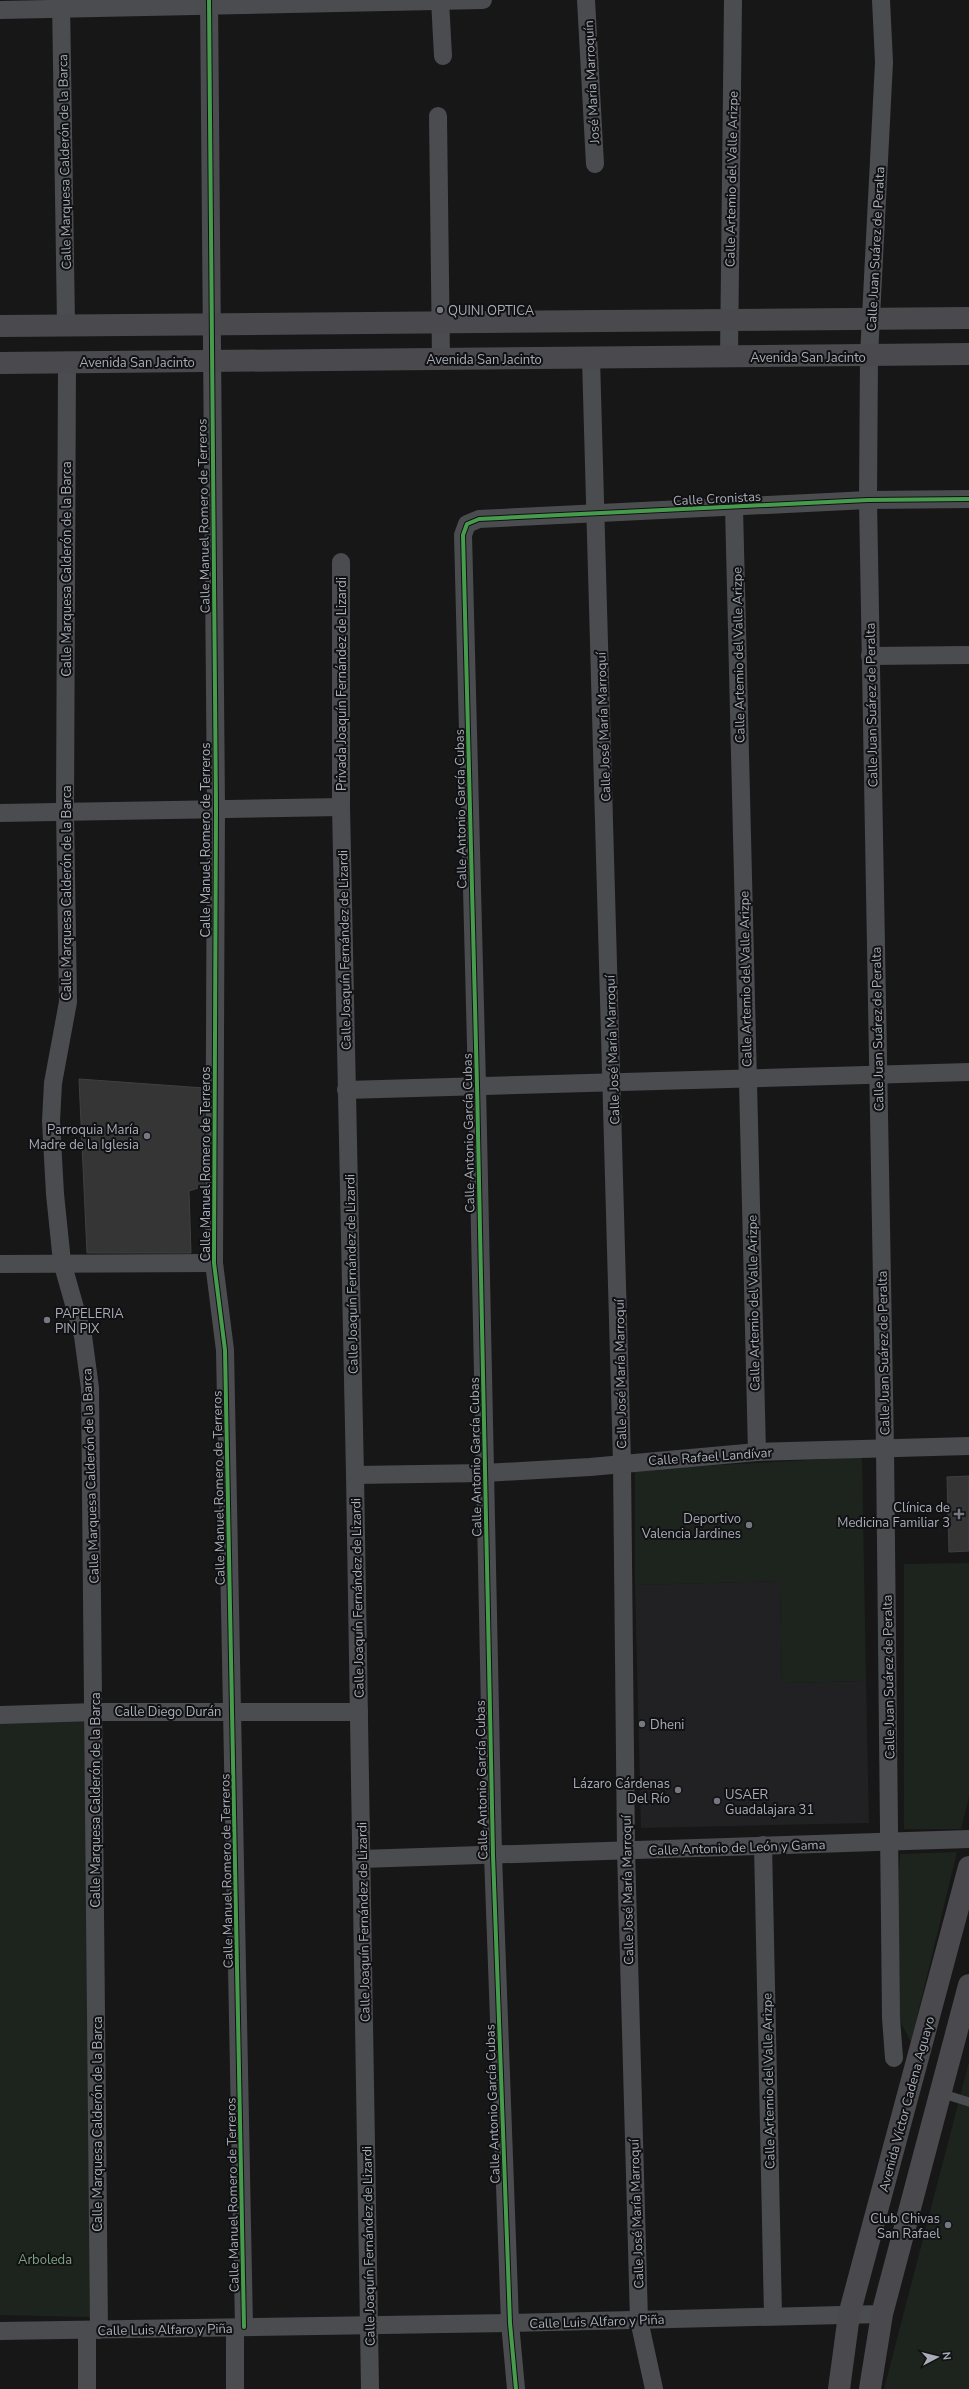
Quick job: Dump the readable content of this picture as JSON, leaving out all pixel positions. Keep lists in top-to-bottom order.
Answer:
{
  "streets": {
    "street": [
      "José María Marroquín",
      "Calle Marquesa Calderón de la Barca",
      "Calle Artemio del Valle Arizpe",
      "Calle Juan Suárez de Peralta",
      "Avenida San Jacinto",
      "Calle Cronistas",
      "Calle Manuel Romero de Terreros",
      "Privada Joaquín Fernández de Lizardi",
      "Calle José María Marroquí",
      "Calle Antonio García Cubas",
      "Calle Joaquín Fernández de Lizardi",
      "Calle Rafael Landívar",
      "Calle Diego Durán",
      "Calle Antonio de León y Gama",
      "Avenida Víctor Cadena Aguayo",
      "Calle Luis Alfaro y Piña"
    ]
  },
  "crossings": [
    ["Calle Marquesa Calderón de la Barca", "Avenida San Jacinto"],
    ["Calle Marquesa Calderón de la Barca", "Calle Diego Durán"],
    ["Calle Marquesa Calderón de la Barca", "Calle Luis Alfaro y Piña"],
    ["Calle Artemio del Valle Arizpe", "Avenida San Jacinto"],
    ["Calle Artemio del Valle Arizpe", "Calle Cronistas"],
    ["Calle Artemio del Valle Arizpe", "Calle Rafael Landívar"],
    ["Calle Artemio del Valle Arizpe", "Calle Antonio de León y Gama"],
    ["Calle Artemio del Valle Arizpe", "Calle Luis Alfaro y Piña"],
    ["Calle Juan Suárez de Peralta", "Avenida San Jacinto"],
    ["Calle Juan Suárez de Peralta", "Calle Cronistas"],
    ["Calle Juan Suárez de Peralta", "Calle Rafael Landívar"],
    ["Calle Juan Suárez de Peralta", "Calle Antonio de León y Gama"],
    ["Avenida San Jacinto", "Calle Manuel Romero de Terreros"],
    ["Avenida San Jacinto", "Calle José María Marroquí"],
    ["Calle Cronistas", "Calle José María Marroquí"],
    ["Calle Cronistas", "Calle Antonio García Cubas"],
    ["Calle Manuel Romero de Terreros", "Calle Diego Durán"],
    ["Calle Manuel Romero de Terreros", "Calle Luis Alfaro y Piña"],
    ["Privada Joaquín Fernández de Lizardi", "Calle Joaquín Fernández de Lizardi"],
    ["Calle José María Marroquí", "Calle Rafael Landívar"],
    ["Calle José María Marroquí", "Calle Antonio de León y Gama"],
    ["Calle José María Marroquí", "Calle Luis Alfaro y Piña"],
    ["Calle Antonio García Cubas", "Calle Rafael Landívar"],
    ["Calle Antonio García Cubas", "Calle Antonio de León y Gama"],
    ["Calle Antonio García Cubas", "Calle Luis Alfaro y Piña"],
    ["Calle Joaquín Fernández de Lizardi", "Calle Rafael Landívar"],
    ["Calle Joaquín Fernández de Lizardi", "Calle Diego Durán"],
    ["Calle Joaquín Fernández de Lizardi", "Calle Antonio de León y Gama"],
    ["Calle Joaquín Fernández de Lizardi", "Calle Luis Alfaro y Piña"],
    ["Avenida Víctor Cadena Aguayo", "Calle Luis Alfaro y Piña"]
  ],
  "parks": ["Arboleda"],
  "places": {
    "other": [
      "QUINI OPTICA",
      "Parroquia María Madre de la Iglesia",
      "PAPELERIA PIN PIX",
      "Deportivo Valencia Jardines",
      "Dheni",
      "Lázaro Cárdenas Del Río",
      "USAER Guadalajara 31",
      "Club Chivas San Rafael"
    ],
    "health": ["Clínica de Medicina Familiar 3"]
  },
  "north": "right"
}
